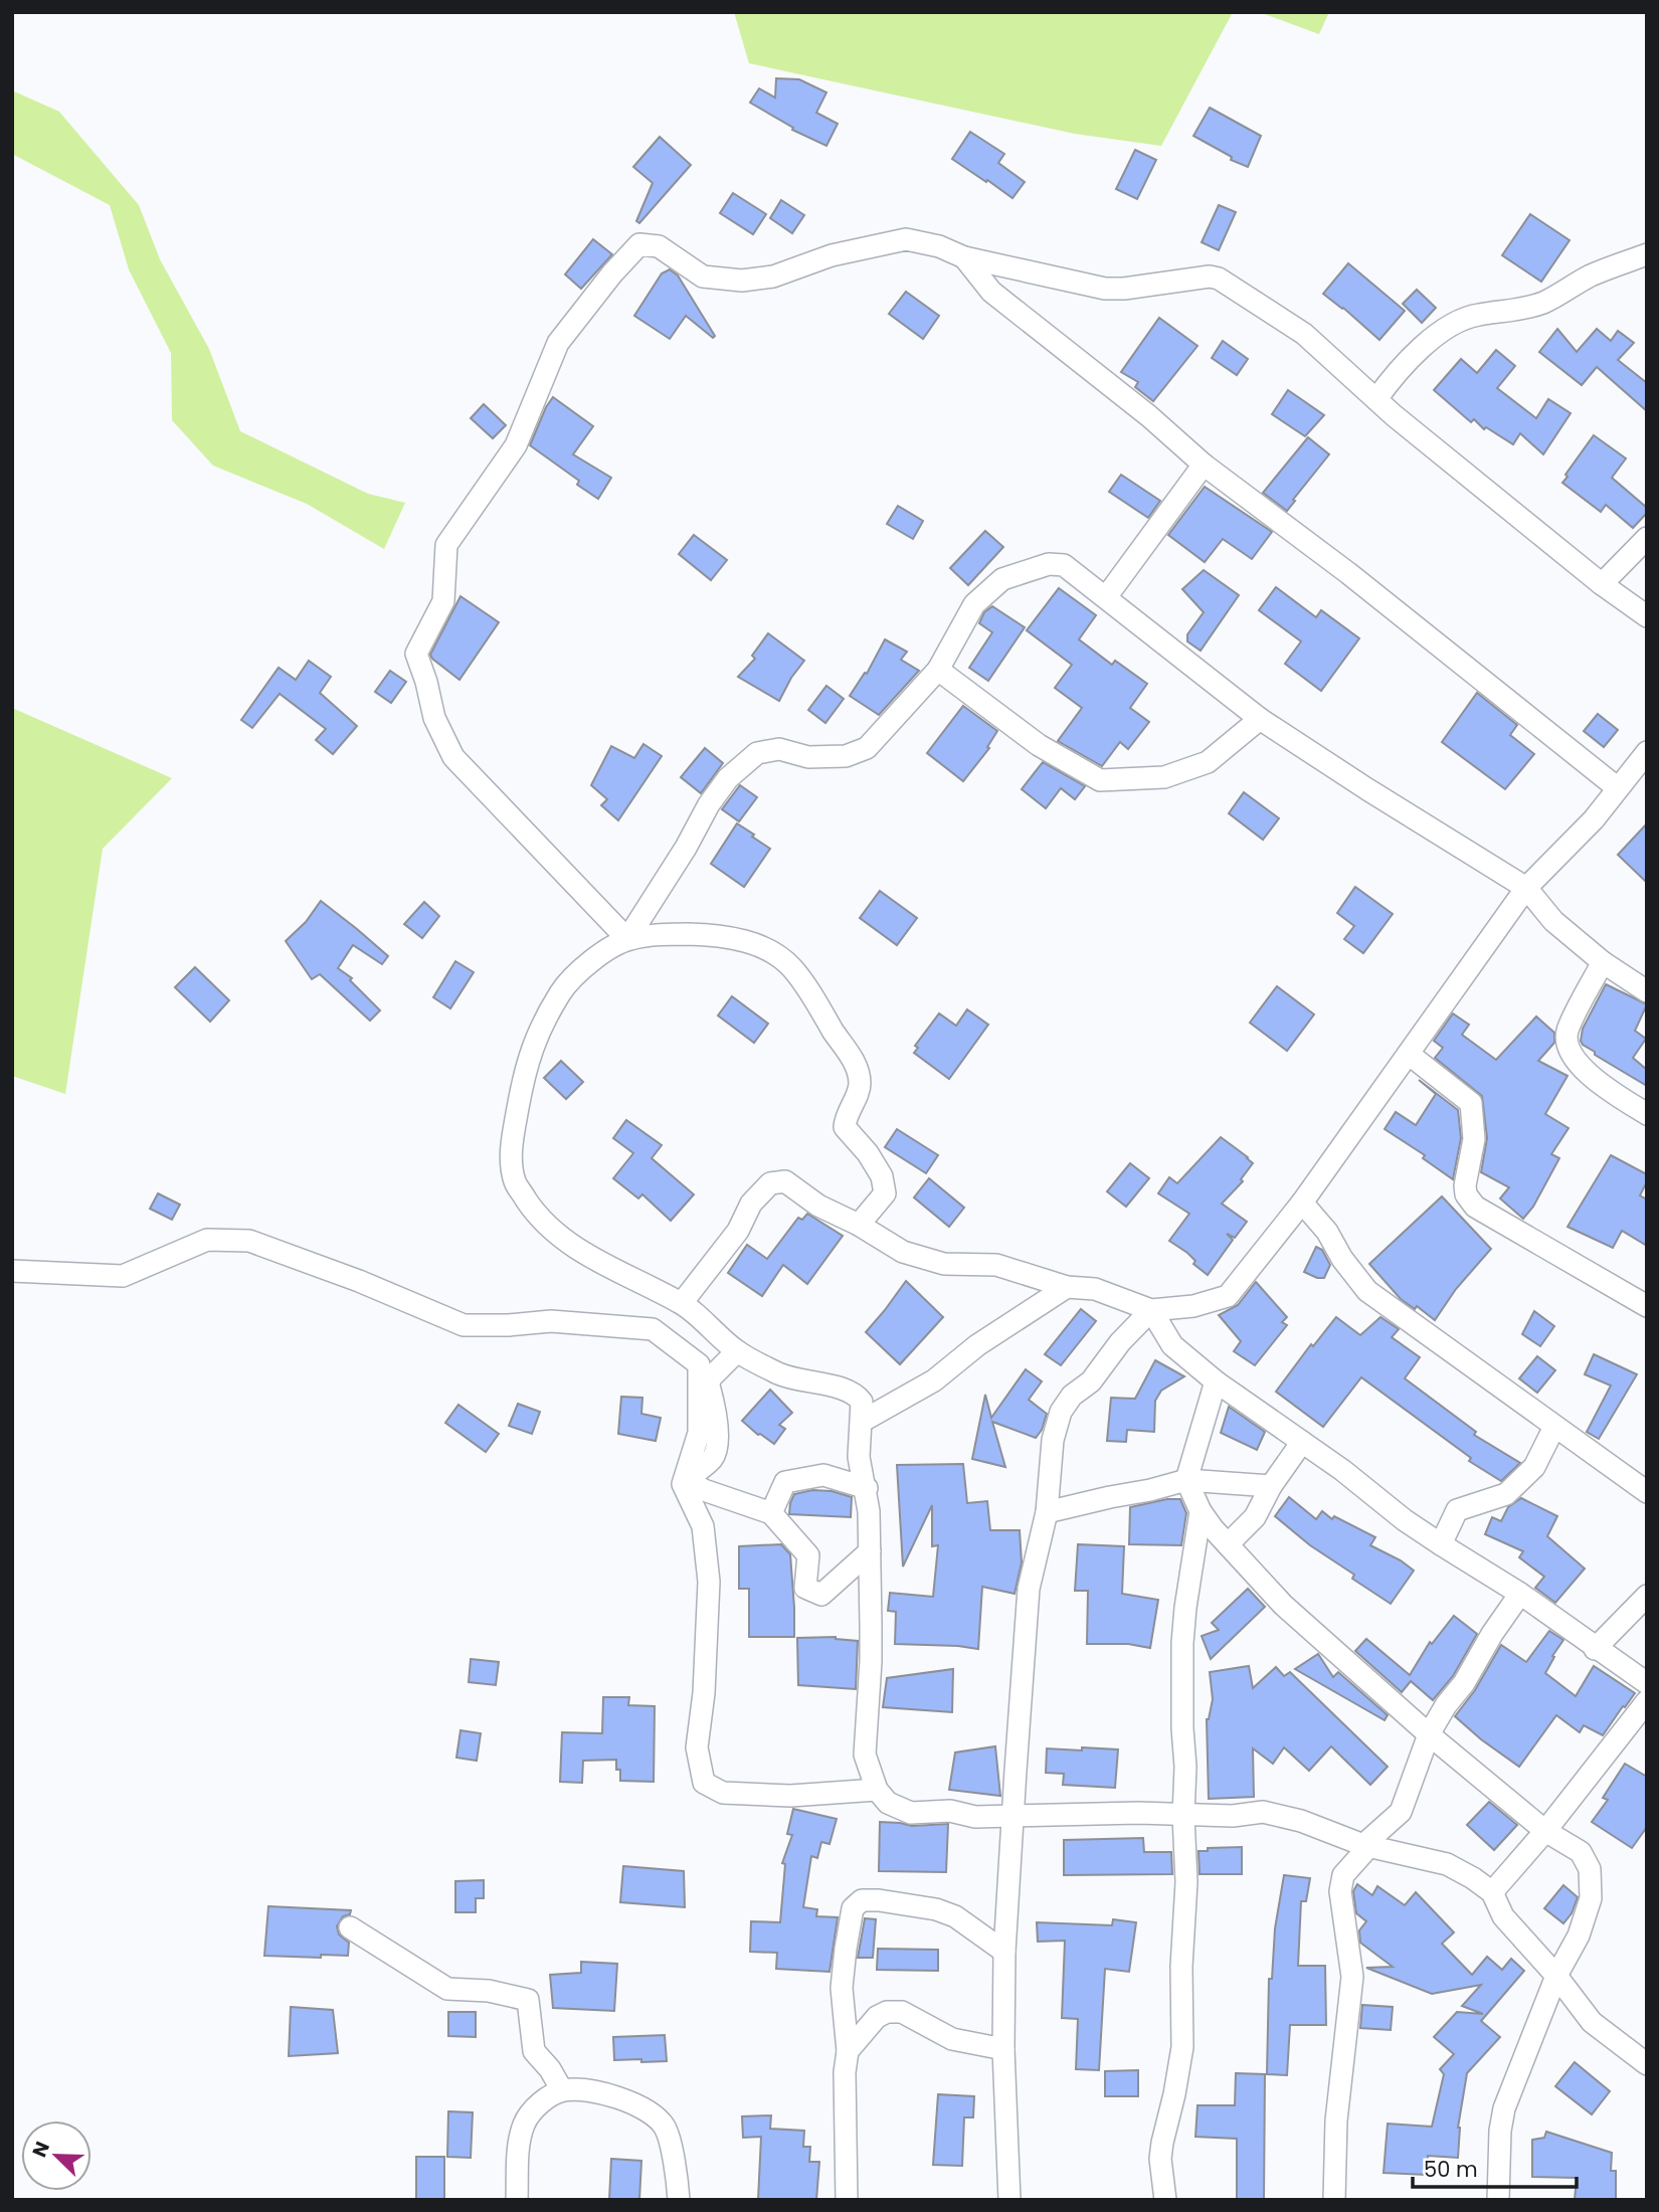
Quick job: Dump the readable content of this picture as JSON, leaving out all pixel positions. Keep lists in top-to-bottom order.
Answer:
{
  "scale_bar": "50 m",
  "north": "top left"
}
